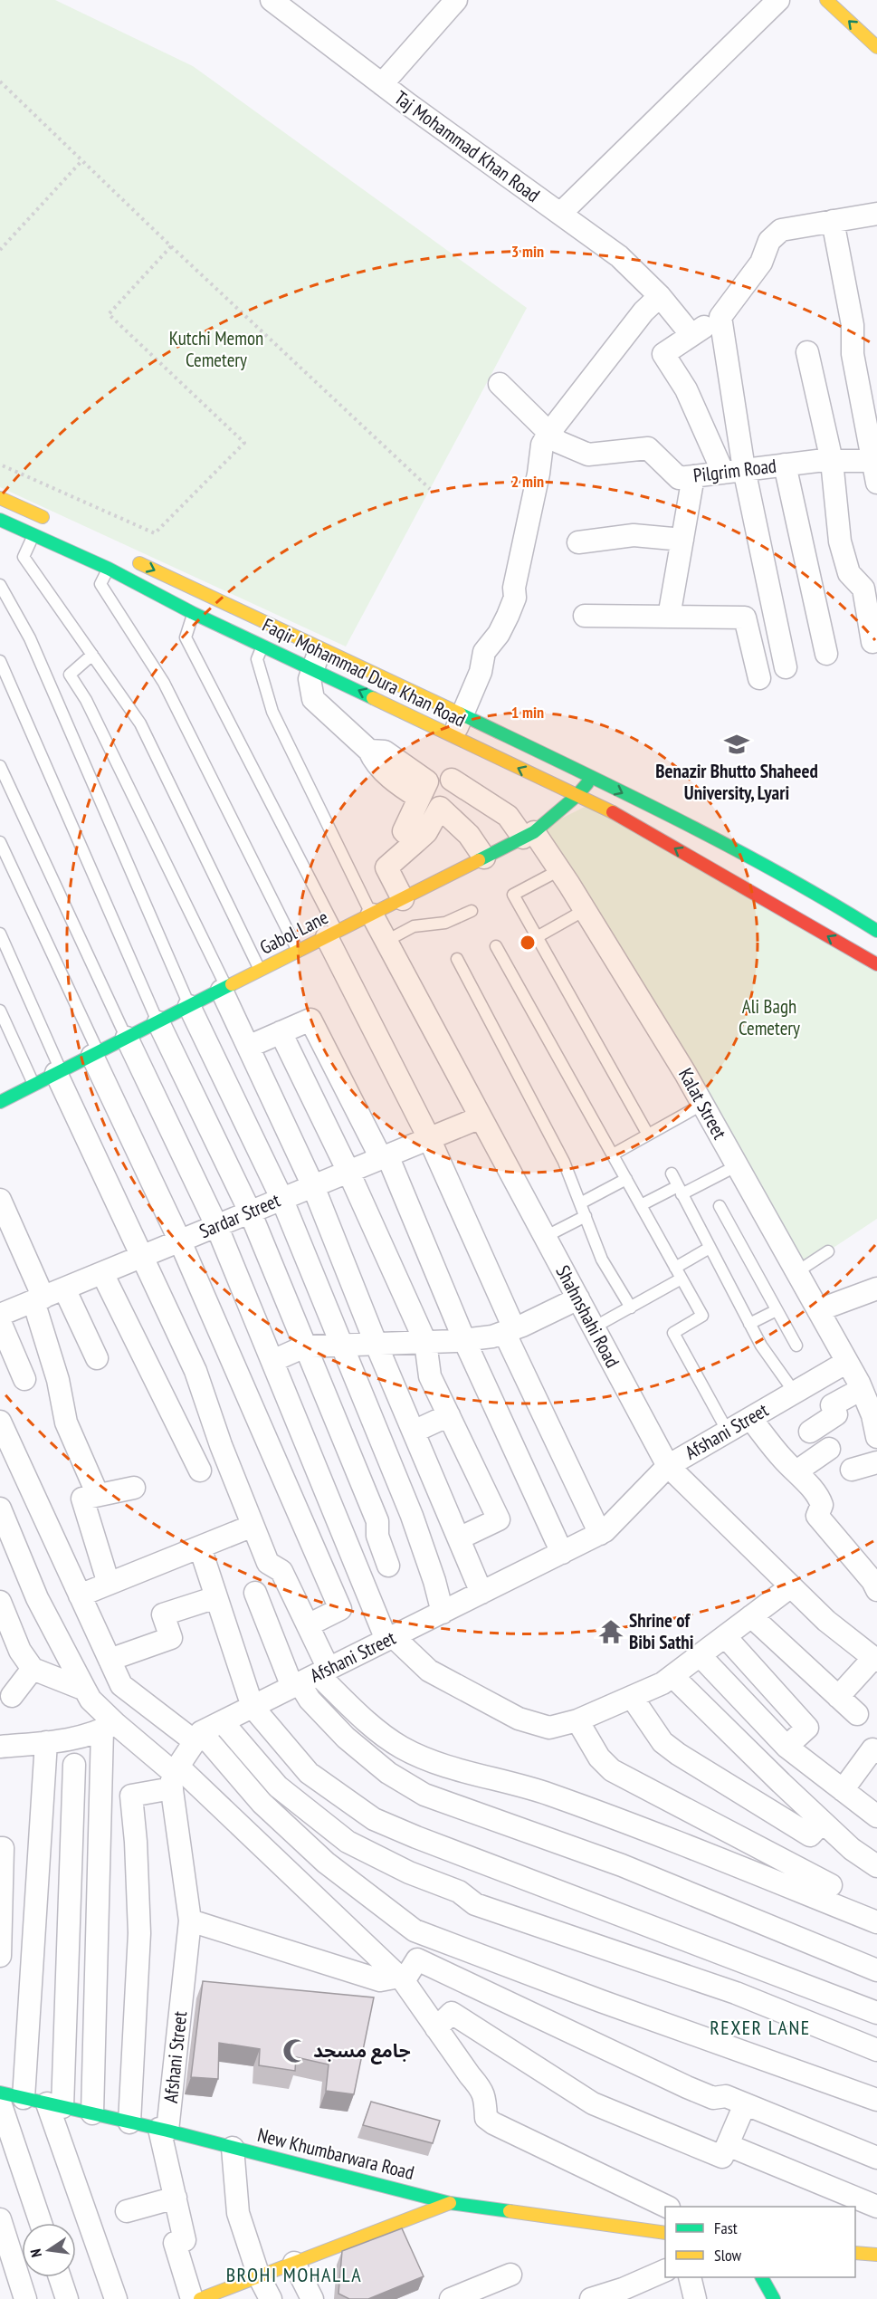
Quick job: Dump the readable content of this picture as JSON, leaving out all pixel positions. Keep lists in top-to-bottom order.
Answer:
{
  "streets": {
    "main road": ["Faqir Mohammad Dura Khan Road", "Gabol Lane", "New Khumbarwara Road"],
    "street": [
      "Taj Mohammad Khan Road",
      "Pilgrim Road",
      "Kalat Street",
      "Sardar Street",
      "Shahnshahi Road",
      "Afshani Street"
    ]
  },
  "crossings": [
    ["Faqir Mohammad Dura Khan Road", "Gabol Lane"],
    ["Gabol Lane", "Kalat Street"],
    ["Gabol Lane", "Shahnshahi Road"],
    ["Kalat Street", "Afshani Street"],
    ["Sardar Street", "Shahnshahi Road"],
    ["Shahnshahi Road", "Afshani Street"],
    ["Afshani Street", "New Khumbarwara Road"]
  ],
  "districts": ["REXER LANE", "BROHI MOHALLA"],
  "parks": ["Kutchi Memon Cemetery", "Ali Bagh Cemetery"],
  "places": {
    "school or university": ["Benazir Bhutto Shaheed University, Lyari"],
    "temple": ["Shrine of Bibi Sathi"],
    "mosque": ["جامع مسجد"]
  },
  "legend": ["Fast", "Slow"],
  "north": "left",
  "rings": ["3 min", "2 min", "1 min"]
}
